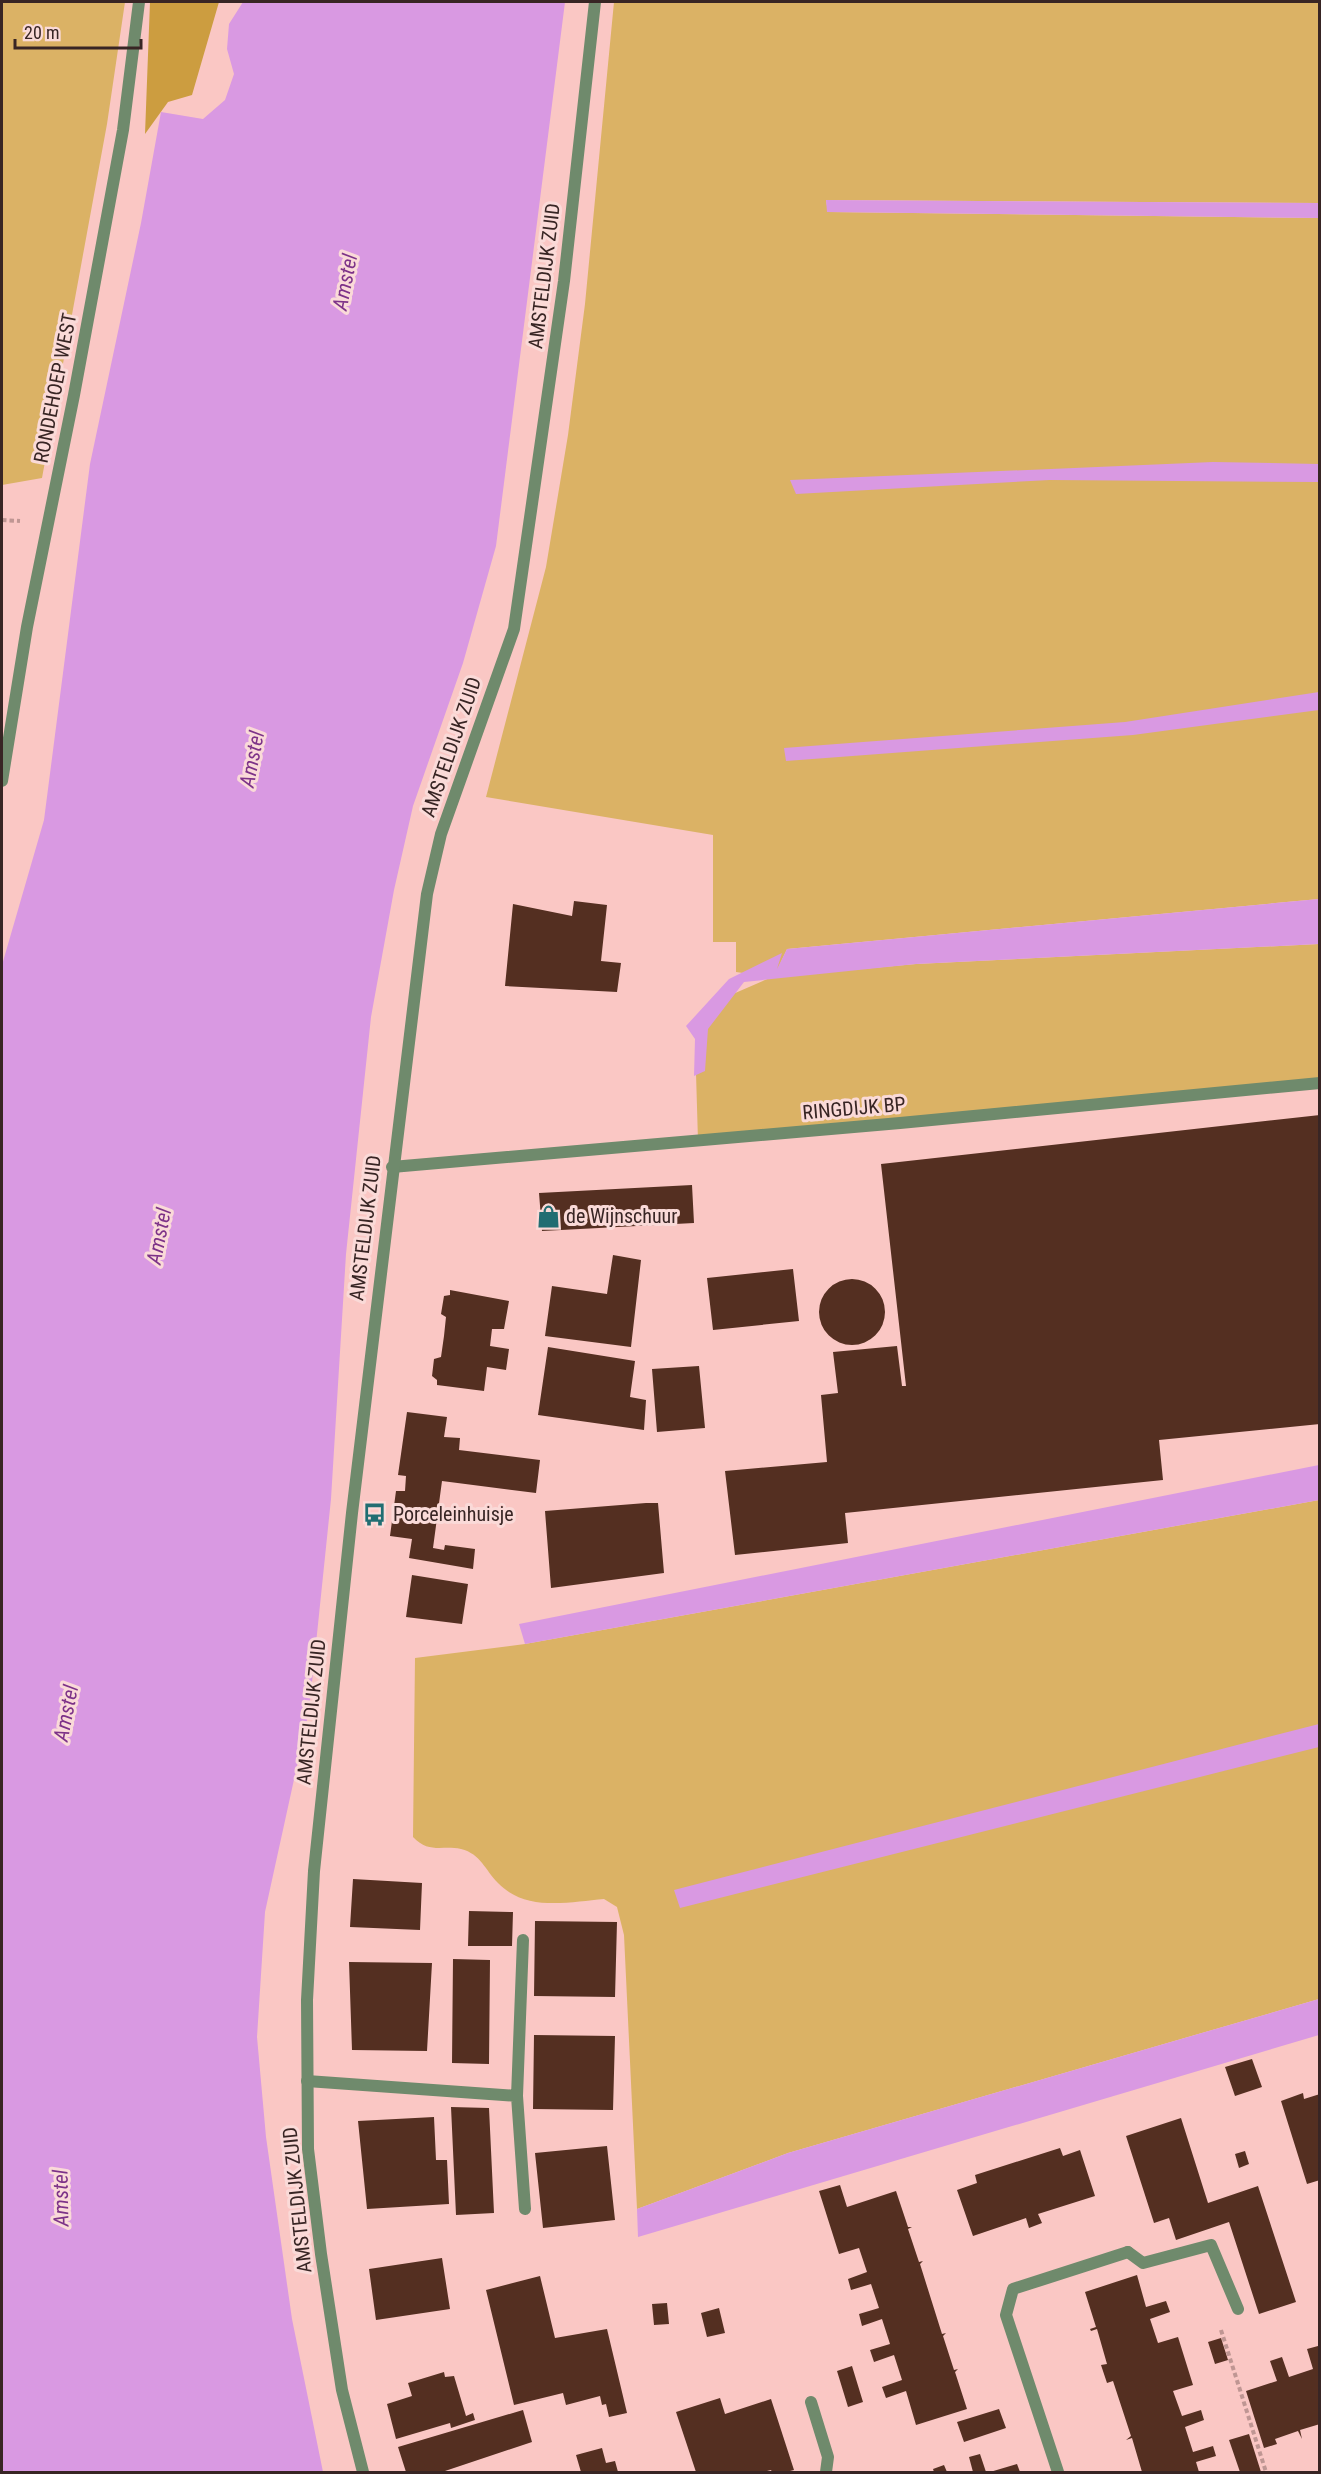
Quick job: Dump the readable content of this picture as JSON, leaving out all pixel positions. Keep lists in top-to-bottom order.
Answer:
{
  "streets": {
    "street": ["AMSTELDIJK ZUID", "RONDEHOEP WEST", "RINGDIJK BP"]
  },
  "crossings": [
    ["AMSTELDIJK ZUID", "RINGDIJK BP"]
  ],
  "water": ["Amstel"],
  "places": {
    "shop": ["de Wijnschuur"],
    "bus stop": ["Porceleinhuisje"]
  },
  "scale_bar": "20 m"
}
